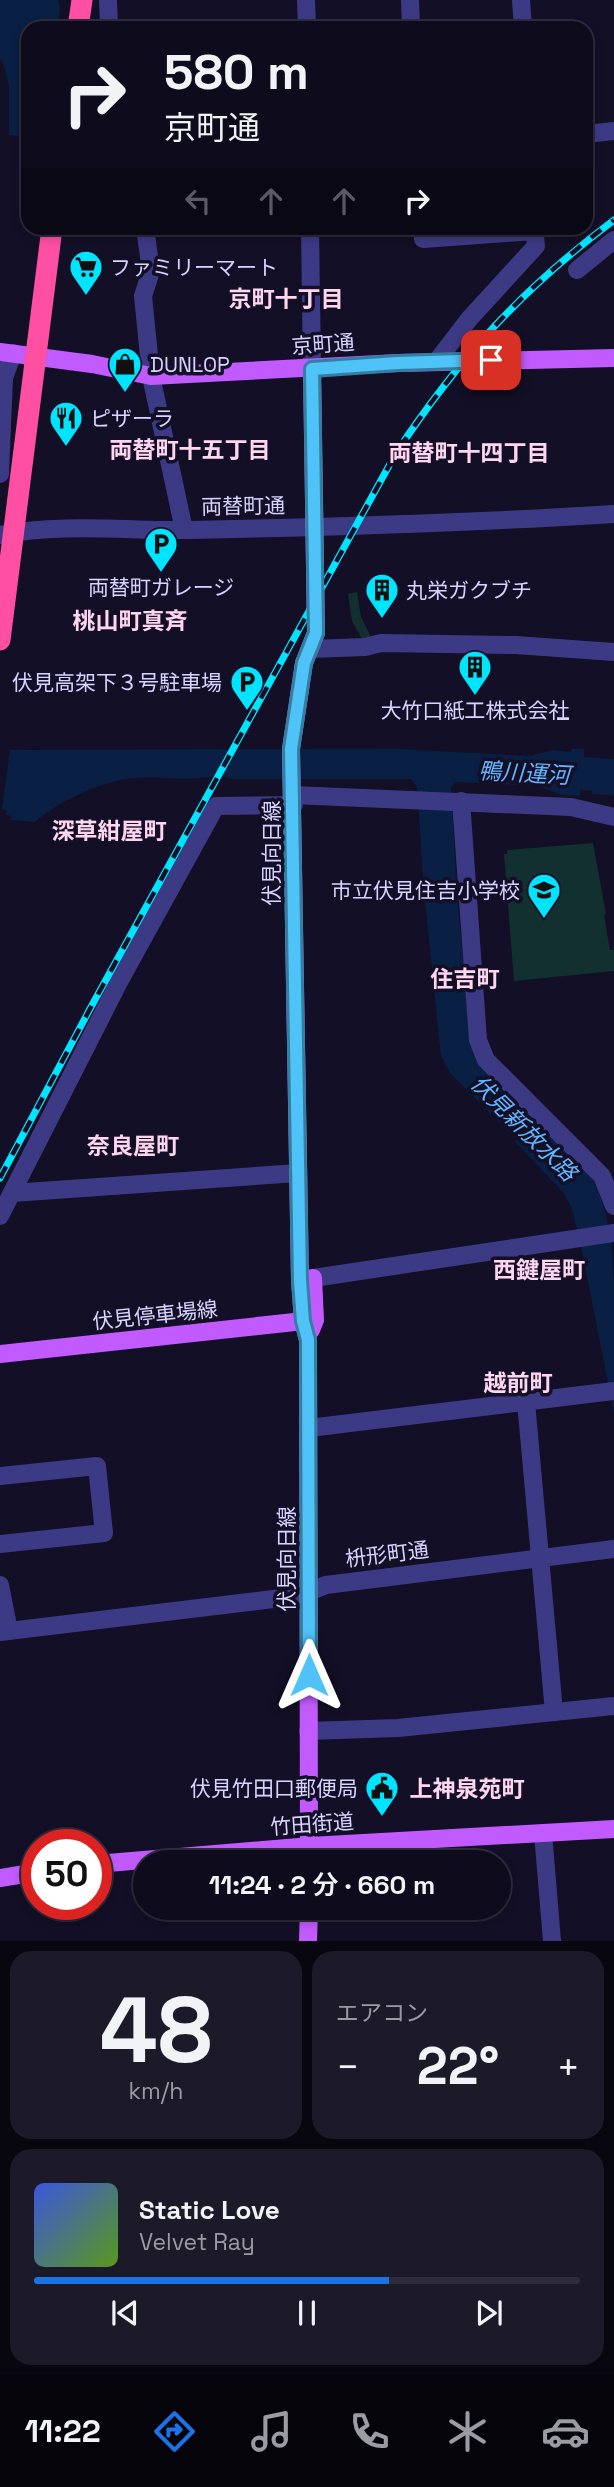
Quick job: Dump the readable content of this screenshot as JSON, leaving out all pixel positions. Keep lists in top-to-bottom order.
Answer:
{
  "streets": {
    "main road": [
      "京町通",
      "伏見向日線",
      "伏見停車場線",
      "竹田街道"
    ],
    "street": ["両替町通", "枡形町通"]
  },
  "crossings": [
    ["京町通", "伏見向日線"],
    ["両替町通", "伏見向日線"],
    ["伏見向日線", "伏見停車場線"],
    ["伏見向日線", "枡形町通"]
  ],
  "districts": [
    "京町十丁目",
    "両替町十五丁目",
    "両替町十四丁目",
    "桃山町真斉",
    "深草紺屋町",
    "住吉町",
    "奈良屋町",
    "西鍵屋町",
    "越前町",
    "上神泉苑町"
  ],
  "water": ["鴨川運河", "伏見新放水路"],
  "places": {
    "supermarket": ["ファミリーマート"],
    "shop": ["DUNLOP"],
    "restaurant": ["ピザーラ"],
    "parking": ["両替町ガレージ", "伏見高架下３号駐車場"],
    "building": ["丸栄ガクブチ", "大竹口紙工株式会社"],
    "school or university": ["市立伏見住吉小学校"],
    "public building": ["伏見竹田口郵便局"]
  },
  "page": {
    "turn": ["580 m", "京町通"],
    "limit": "50",
    "trip": "11:24 · 2 分 · 660 m",
    "tile": [
      ["48", "km/h"],
      "エアコン"
    ],
    "heat": ["−", "22°", "+"],
    "song": ["Static Love", "Velvet Ray"],
    "tabs": "11:22"
  }
}
